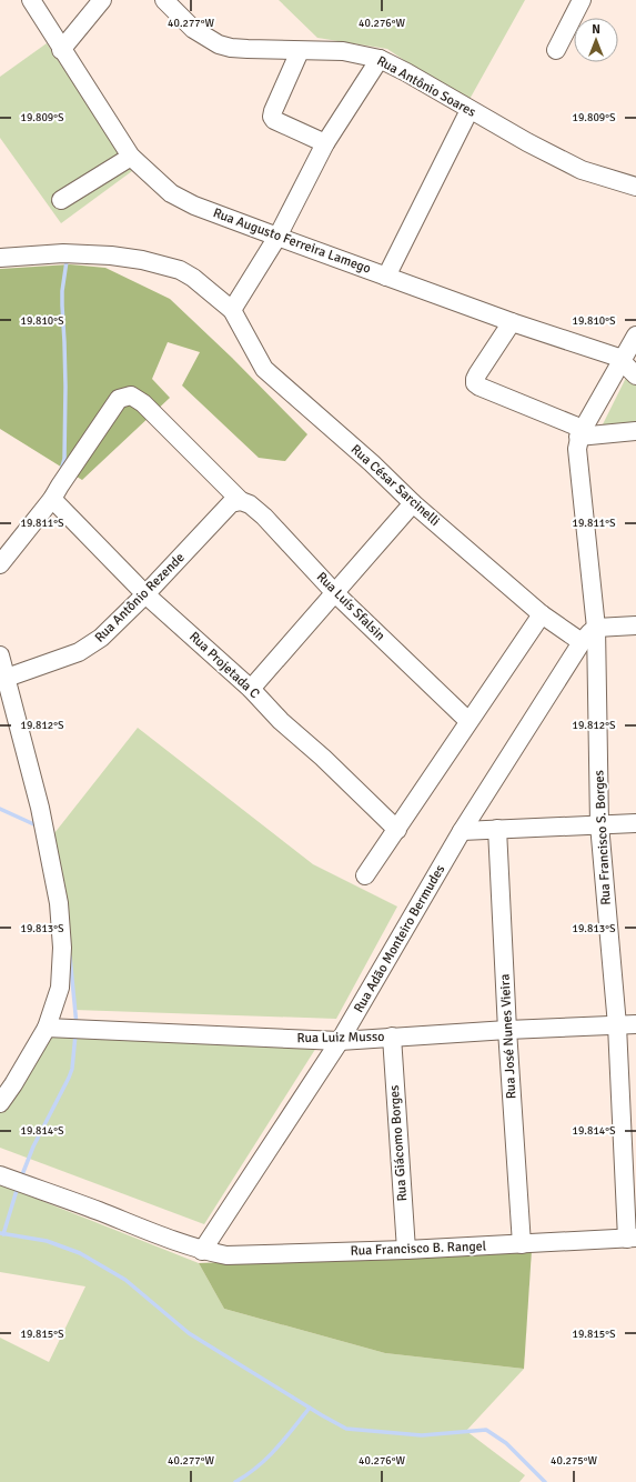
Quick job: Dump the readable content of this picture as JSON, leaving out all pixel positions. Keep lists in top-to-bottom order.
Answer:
{
  "streets": {
    "street": [
      "Rua Antônio Soares",
      "Rua Augusto Ferreira Lamego",
      "Rua César Sarcinelli",
      "Rua Antônio Rezende",
      "Rua Luís Sfalsin",
      "Rua Projetada C",
      "Rua Francisco S. Borges",
      "Rua Adão Monteiro Bermudes",
      "Rua José Nunes Vieira",
      "Rua Luiz Musso",
      "Rua Giácomo Borges",
      "Rua Francisco B. Rangel"
    ]
  },
  "crossings": [
    ["Rua César Sarcinelli", "Rua Adão Monteiro Bermudes"],
    ["Rua Antônio Rezende", "Rua Luís Sfalsin"],
    ["Rua Antônio Rezende", "Rua Projetada C"],
    ["Rua Luís Sfalsin", "Rua Projetada C"],
    ["Rua Francisco S. Borges", "Rua Adão Monteiro Bermudes"],
    ["Rua Francisco S. Borges", "Rua Luiz Musso"],
    ["Rua Francisco S. Borges", "Rua Francisco B. Rangel"],
    ["Rua Adão Monteiro Bermudes", "Rua Luiz Musso"],
    ["Rua Adão Monteiro Bermudes", "Rua Francisco B. Rangel"],
    ["Rua José Nunes Vieira", "Rua Luiz Musso"],
    ["Rua José Nunes Vieira", "Rua Francisco B. Rangel"],
    ["Rua Luiz Musso", "Rua Giácomo Borges"],
    ["Rua Giácomo Borges", "Rua Francisco B. Rangel"]
  ],
  "north": "top",
  "coordinates": [
    "40.277°W",
    "40.276°W",
    "19.809°S",
    "19.810°S",
    "19.811°S",
    "19.812°S",
    "19.813°S",
    "19.814°S",
    "19.815°S",
    "40.275°W"
  ]
}
